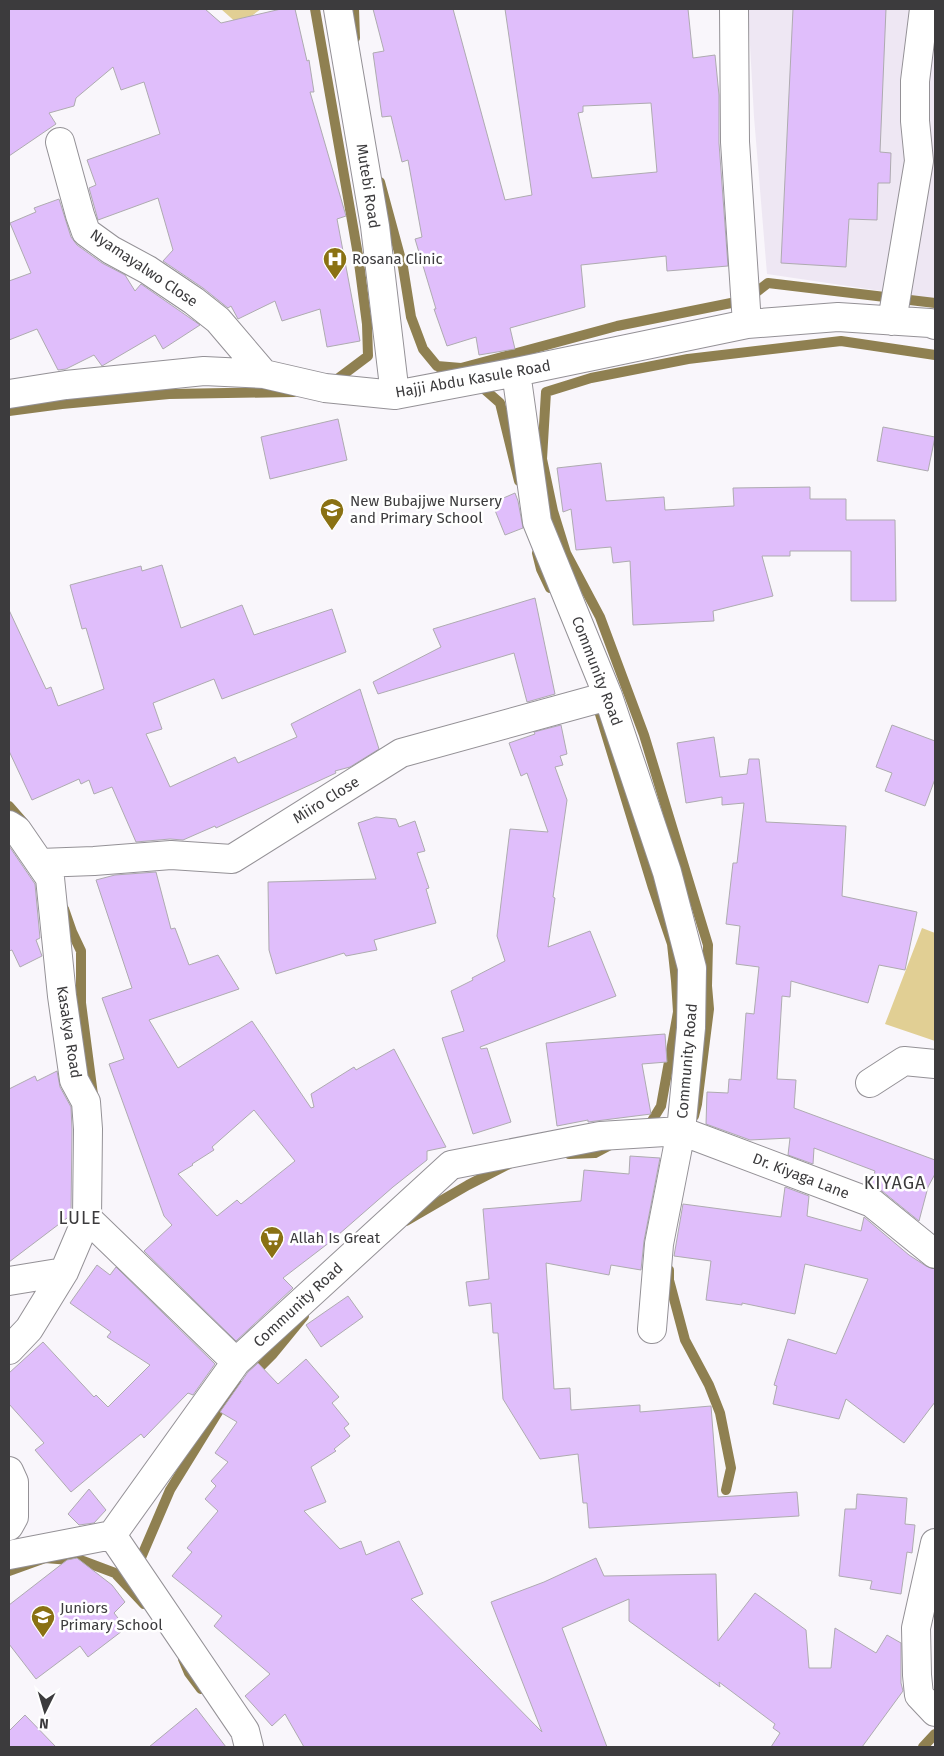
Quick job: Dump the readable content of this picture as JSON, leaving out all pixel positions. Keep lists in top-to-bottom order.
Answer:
{
  "streets": {
    "street": [
      "Mutebi Road",
      "Nyamayalwo Close",
      "Hajji Abdu Kasule Road",
      "Community Road",
      "Miiro Close",
      "Kasakya Road",
      "Dr. Kiyaga Lane"
    ]
  },
  "crossings": [
    ["Mutebi Road", "Hajji Abdu Kasule Road"],
    ["Nyamayalwo Close", "Hajji Abdu Kasule Road"],
    ["Hajji Abdu Kasule Road", "Community Road"],
    ["Community Road", "Miiro Close"],
    ["Community Road", "Dr. Kiyaga Lane"],
    ["Miiro Close", "Kasakya Road"]
  ],
  "districts": ["KIYAGA", "LULE"],
  "places": {
    "hospital": ["Rosana Clinic"],
    "school or university": ["New Bubajjwe Nursery and Primary School", "Juniors Primary School"],
    "supermarket": ["Allah Is Great"]
  },
  "north": "bottom"
}
